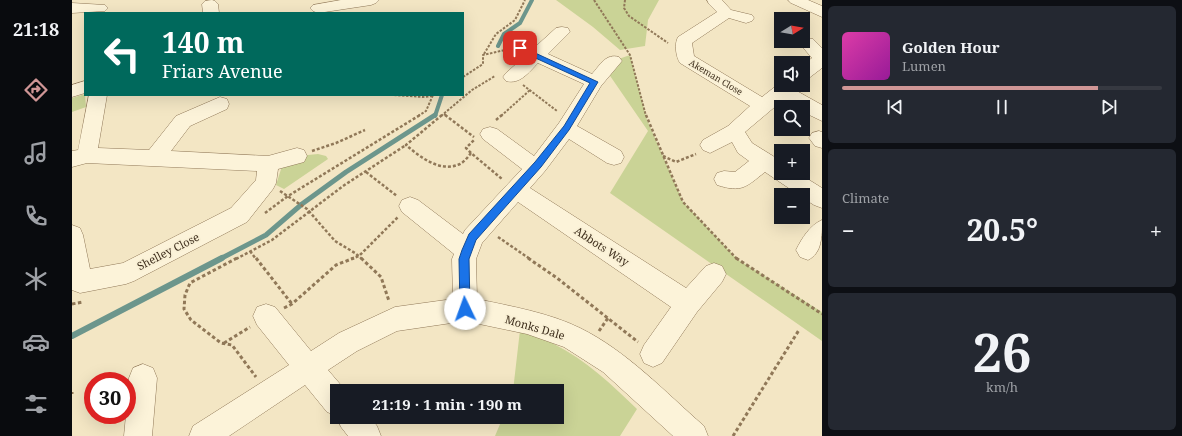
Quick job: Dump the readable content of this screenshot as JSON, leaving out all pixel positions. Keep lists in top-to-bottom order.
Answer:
{
  "streets": {
    "street": [
      "Akeman Close",
      "Abbots Way",
      "Shelley Close",
      "Monks Dale"
    ]
  },
  "north": "right",
  "page": {
    "tabs": "21:18",
    "map_buttons": ["+", "−"],
    "turn": ["140 m", "Friars Avenue"],
    "song": ["Golden Hour", "Lumen"],
    "tile": [
      "Climate",
      ["26", "km/h"]
    ],
    "heat": ["−", "20.5°", "+"],
    "limit": "30",
    "trip": "21:19 · 1 min · 190 m"
  }
}
